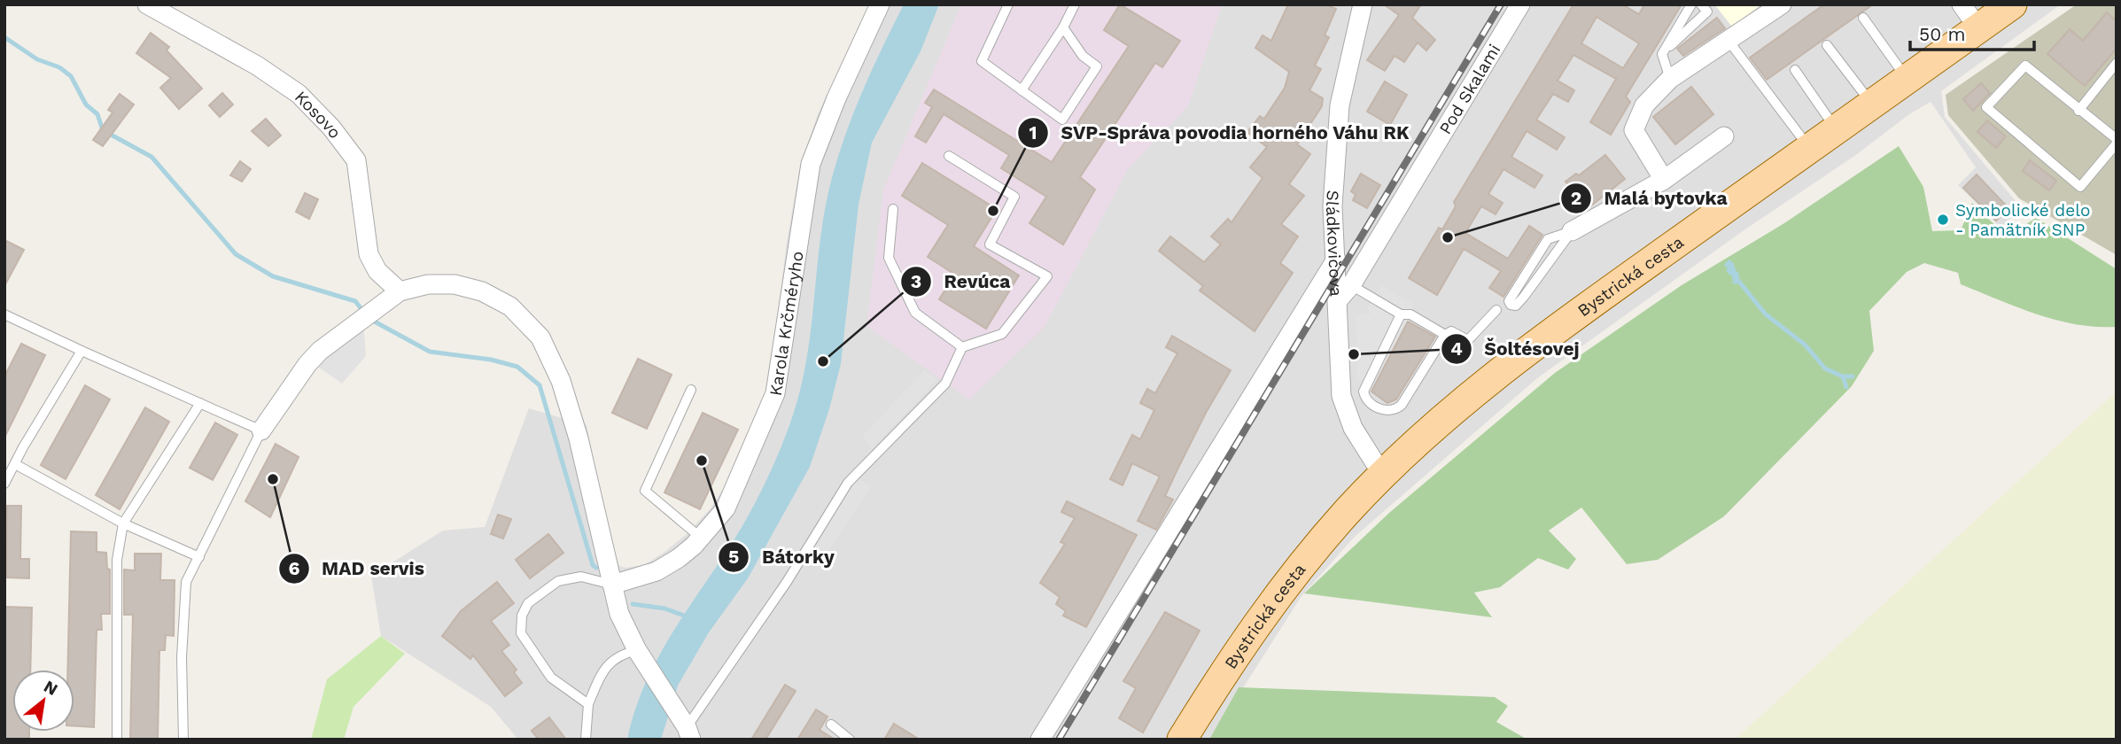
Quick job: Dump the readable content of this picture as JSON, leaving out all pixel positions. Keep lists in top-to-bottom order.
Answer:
{
  "streets": {
    "main road": ["Bystrická cesta"],
    "street": [
      "Pod Skalami",
      "Kosovo",
      "Sládkovičova",
      "Karola Krčméryho"
    ]
  },
  "crossings": [
    ["Pod Skalami", "Sládkovičova"],
    ["Sládkovičova", "Bystrická cesta"]
  ],
  "places": [
    "SVP-Správa povodia horného Váhu RK",
    "Symbolické delo - Pamätník SNP",
    "Malá bytovka",
    "Šoltésovej",
    "Revúca",
    "Bátorky",
    "MAD servis"
  ],
  "scale_bar": "50 m",
  "north": "top right"
}
